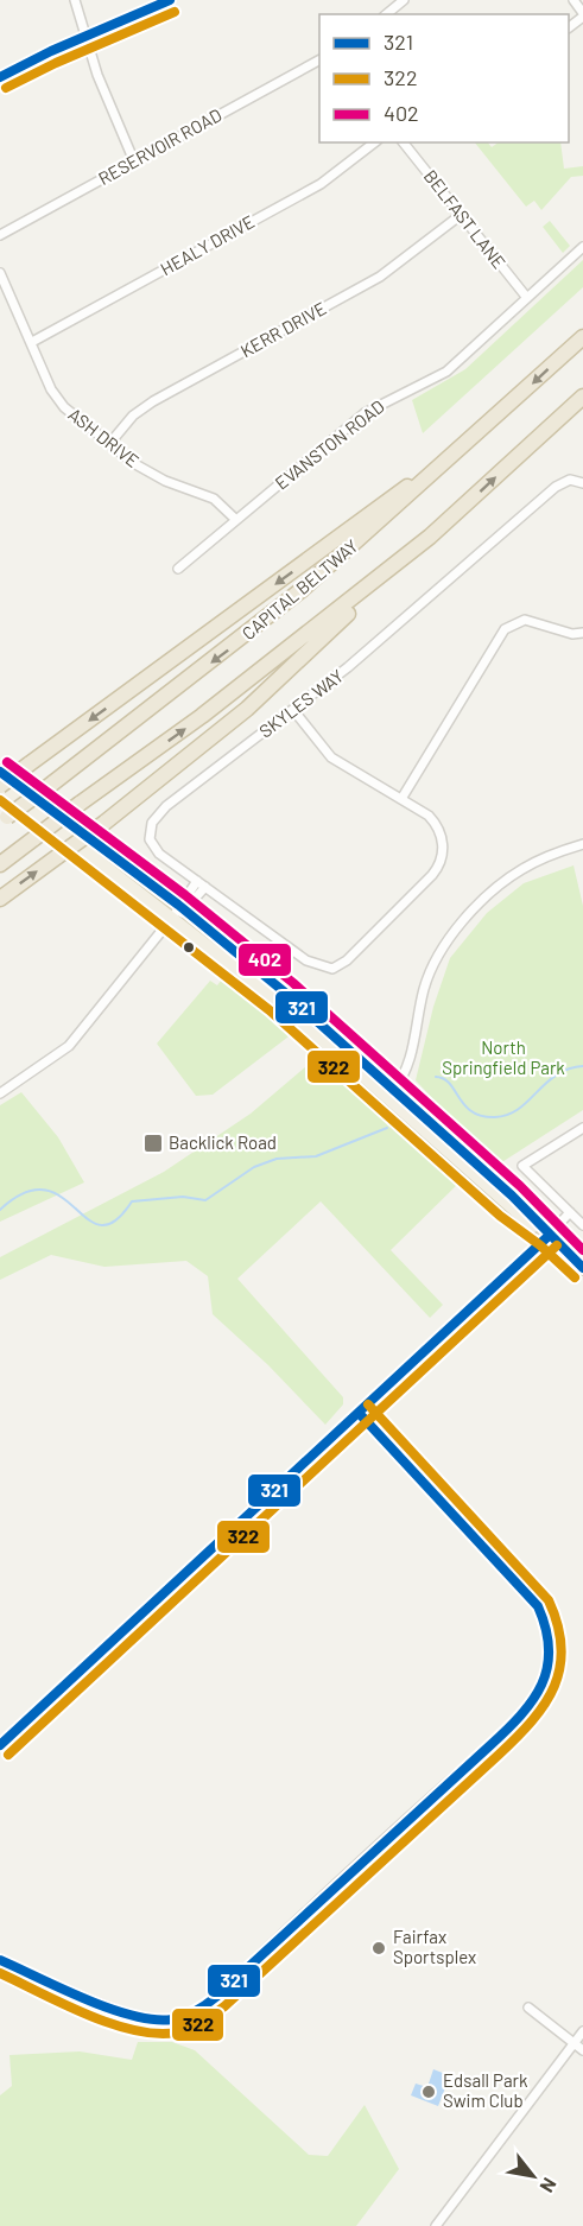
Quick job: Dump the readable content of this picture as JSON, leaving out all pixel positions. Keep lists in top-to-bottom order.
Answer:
{
  "streets": {
    "highway": ["CAPITAL BELTWAY"],
    "street": [
      "RESERVOIR ROAD",
      "BELFAST LANE",
      "HEALY DRIVE",
      "KERR DRIVE",
      "ASH DRIVE",
      "EVANSTON ROAD",
      "SKYLES WAY"
    ]
  },
  "crossings": [
    ["BELFAST LANE", "KERR DRIVE"],
    ["BELFAST LANE", "EVANSTON ROAD"],
    ["HEALY DRIVE", "ASH DRIVE"],
    ["KERR DRIVE", "ASH DRIVE"],
    ["ASH DRIVE", "EVANSTON ROAD"]
  ],
  "parks": ["North Springfield Park"],
  "places": {
    "transit": ["Backlick Road"],
    "other": ["Fairfax Sportsplex", "Edsall Park Swim Club"]
  },
  "lines": ["transit line 321", "transit line 322", "transit line 402"],
  "legend": ["321", "322", "402"],
  "north": "bottom right"
}
